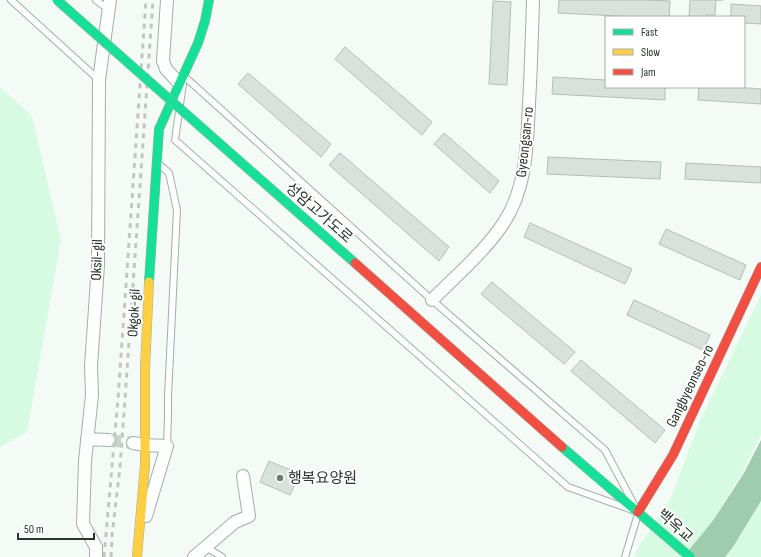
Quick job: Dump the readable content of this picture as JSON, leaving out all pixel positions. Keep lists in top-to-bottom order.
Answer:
{
  "streets": {
    "main road": [
      "성암고가도로",
      "Okgok-gil",
      "Gangbyeonseo-ro",
      "백옥교"
    ],
    "street": ["Gyeongsan-ro", "Oksil-gil"]
  },
  "crossings": [
    ["성암고가도로", "Gangbyeonseo-ro"],
    ["성암고가도로", "백옥교"],
    ["Gangbyeonseo-ro", "백옥교"]
  ],
  "places": ["행복요양원"],
  "legend": ["Fast", "Slow", "Jam"],
  "scale_bar": "50 m"
}
